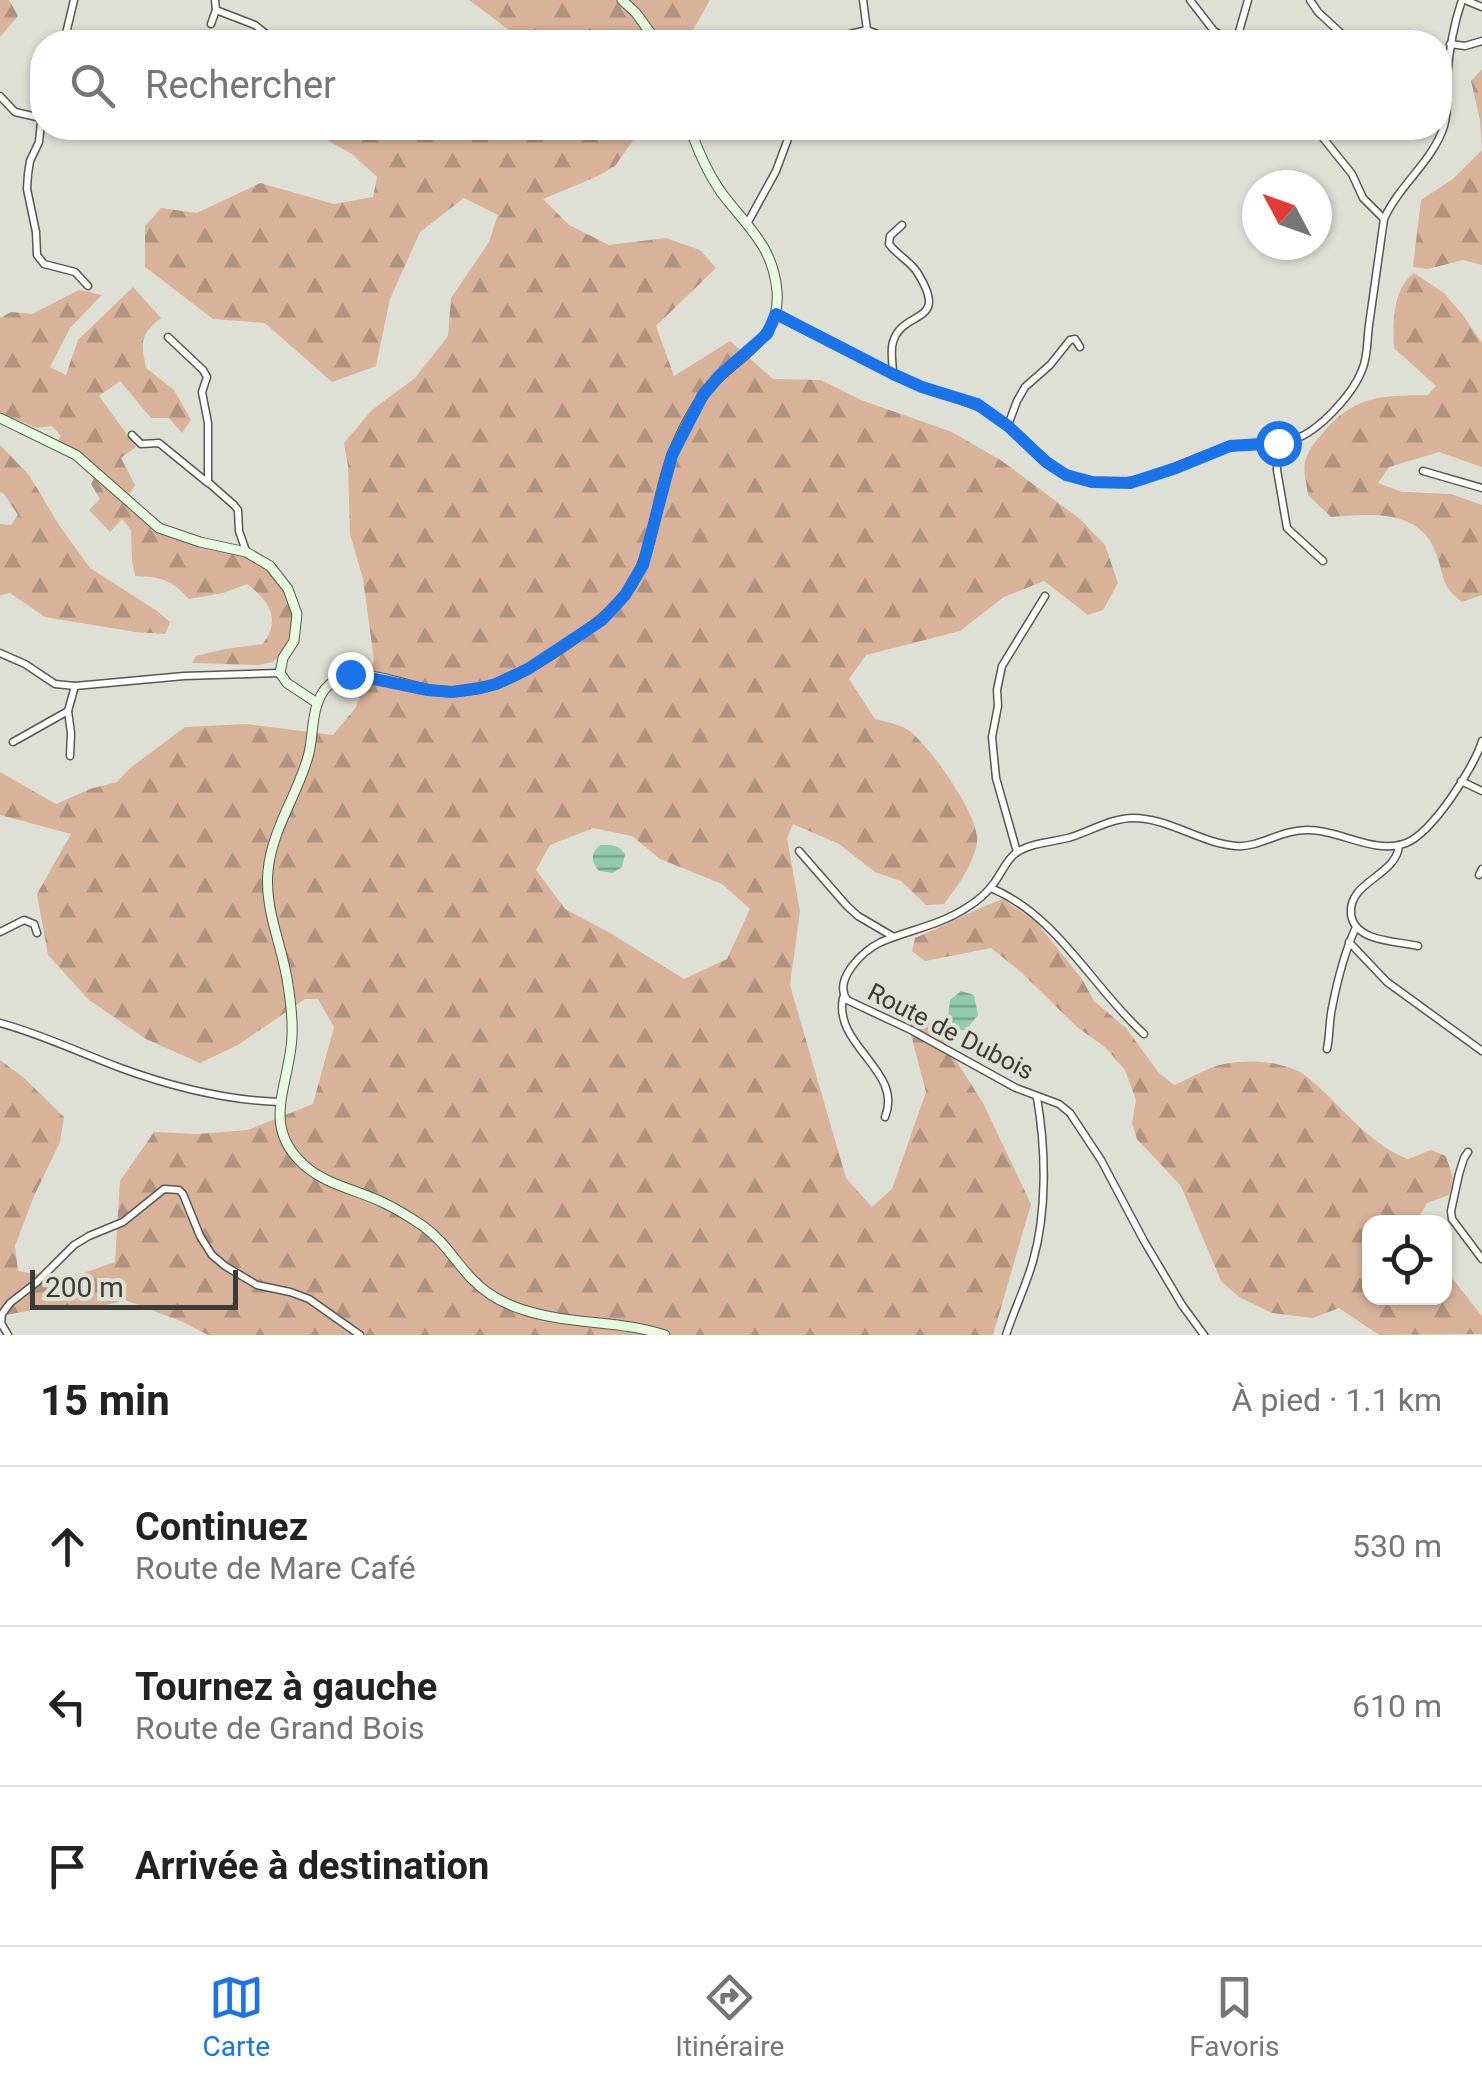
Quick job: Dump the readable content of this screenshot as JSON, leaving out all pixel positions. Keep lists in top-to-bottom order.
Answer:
{
  "streets": {
    "street": ["Route de Dubois"]
  },
  "scale_bar": "200 m",
  "north": "top left",
  "page": {
    "search": "Rechercher",
    "scale": "200 m",
    "heading": ["15 min", "À pied · 1.1 km"],
    "list": [
      ["Continuez", "Route de Mare Café", "530 m"],
      ["Tournez à gauche", "Route de Grand Bois", "610 m"],
      "Arrivée à destination"
    ],
    "nav": ["Carte", "Itinéraire", "Favoris"]
  }
}
